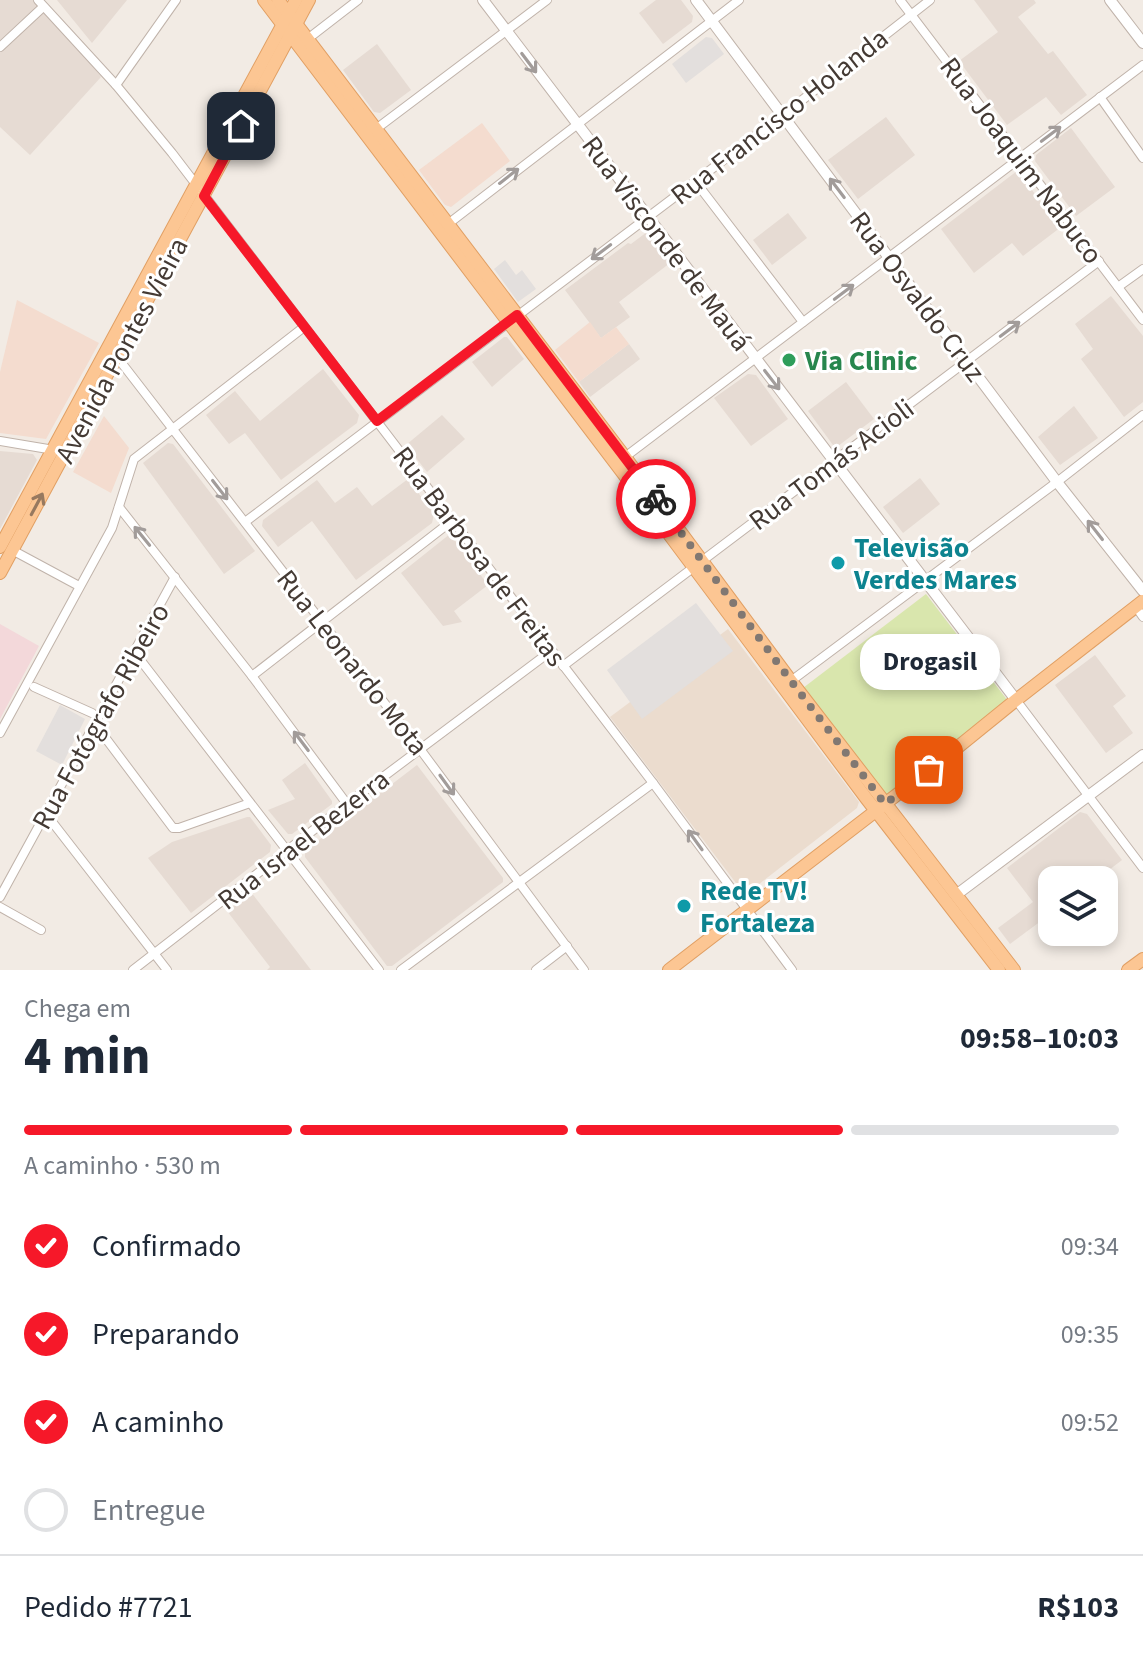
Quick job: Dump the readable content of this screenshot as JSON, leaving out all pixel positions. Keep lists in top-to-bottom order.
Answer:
{
  "streets": {
    "main road": ["Avenida Pontes Vieira"],
    "street": [
      "Rua Francisco Holanda",
      "Rua Joaquim Nabuco",
      "Rua Visconde de Mauá",
      "Rua Osvaldo Cruz",
      "Rua Tomás Acioli",
      "Rua Barbosa de Freitas",
      "Rua Leonardo Mota",
      "Rua Fotógrafo Ribeiro",
      "Rua Israel Bezerra"
    ]
  },
  "crossings": [
    ["Rua Francisco Holanda", "Rua Joaquim Nabuco"],
    ["Rua Francisco Holanda", "Rua Visconde de Mauá"],
    ["Rua Francisco Holanda", "Rua Osvaldo Cruz"],
    ["Rua Francisco Holanda", "Rua Barbosa de Freitas"],
    ["Rua Francisco Holanda", "Rua Leonardo Mota"],
    ["Rua Joaquim Nabuco", "Rua Tomás Acioli"],
    ["Rua Visconde de Mauá", "Rua Tomás Acioli"],
    ["Rua Osvaldo Cruz", "Rua Tomás Acioli"],
    ["Avenida Pontes Vieira", "Rua Barbosa de Freitas"],
    ["Avenida Pontes Vieira", "Rua Leonardo Mota"],
    ["Rua Tomás Acioli", "Rua Barbosa de Freitas"],
    ["Rua Barbosa de Freitas", "Rua Israel Bezerra"],
    ["Rua Leonardo Mota", "Rua Israel Bezerra"]
  ],
  "one_way": ["Rua Osvaldo Cruz", "Rua Leonardo Mota"],
  "places": [
    "Via Clinic",
    "Televisão Verdes Mares",
    "Drogasil",
    "Rede TV! Fortaleza"
  ],
  "page": {
    "bubble": "Drogasil",
    "heading": ["4 min", "Chega em", "09:58–10:03"],
    "panel": ["Pedido #7721", "R$103"],
    "bar": "A caminho · 530 m",
    "list": [
      ["Confirmado", "09:34"],
      ["Preparando", "09:35"],
      ["A caminho", "09:52"],
      "Entregue"
    ]
  }
}
